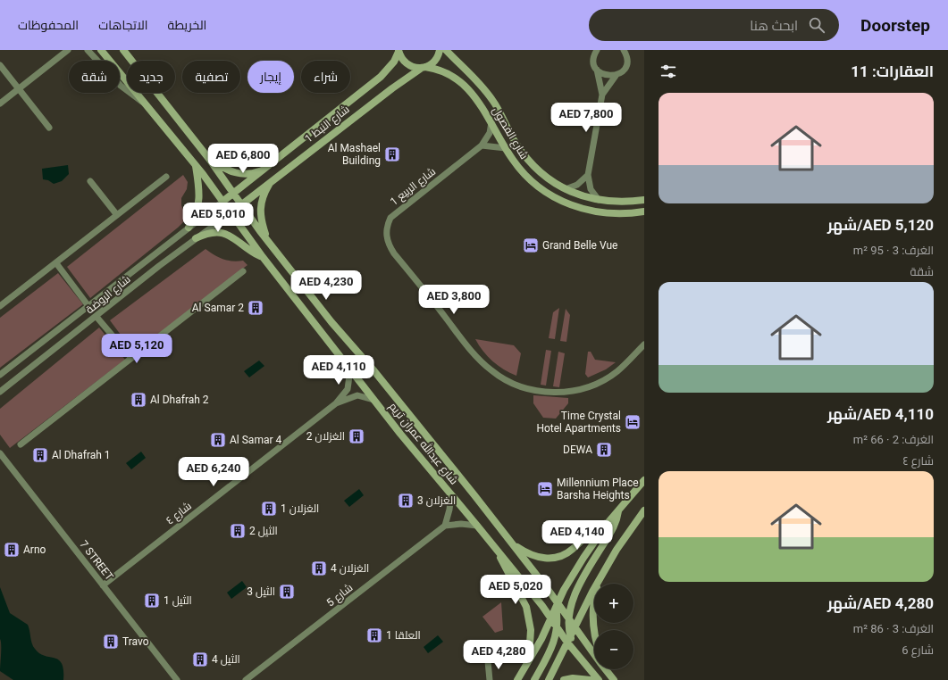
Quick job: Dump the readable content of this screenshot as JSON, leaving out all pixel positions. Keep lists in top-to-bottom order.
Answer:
{
  "streets": {
    "main road": ["شارع النبط 1", "شارع الفصول", "شارع عبدالله عمران تريم"],
    "street": [
      "شارع الربيع 1",
      "شارع الروضة",
      "شارع ٤",
      "7 STREET",
      "شارع 5"
    ]
  },
  "crossings": [
    ["شارع النبط 1", "شارع الفصول"],
    ["شارع النبط 1", "شارع الروضة"],
    ["شارع النبط 1", "شارع عبدالله عمران تريم"],
    ["شارع الفصول", "شارع الربيع 1"],
    ["شارع الروضة", "شارع عبدالله عمران تريم"],
    ["شارع عبدالله عمران تريم", "شارع ٤"],
    ["شارع ٤", "7 STREET"]
  ],
  "places": {
    "building": [
      "Al Mashael Building",
      "Al Samar 2",
      "Al Dhafrah 2",
      "الغزلان 2",
      "Al Samar 4",
      "DEWA",
      "Al Dhafrah 1",
      "الغزلان 3",
      "الغزلان 1",
      "الثيل 2",
      "Arno",
      "الغزلان 4",
      "الثيل 3",
      "الثيل 1",
      "العلقا 1",
      "Travo",
      "الثيل 4"
    ],
    "hotel": ["Grand Belle Vue", "Time Crystal Hotel Apartments", "Millennium Place Barsha Heights"]
  },
  "page": {
    "header": "Doorstep",
    "search": "ابحث هنا",
    "nav": ["الخريطة", "الاتجاهات", "المحفوظات"],
    "heading": "العقارات: 11",
    "chip": [
      "شراء",
      "إيجار",
      "تصفية",
      "جديد",
      "شقة"
    ],
    "list": [
      {
        "name": "AED 5,120/شهر",
        "note": "الغرف: 3 · 95 m² · شقة"
      },
      {
        "name": "AED 4,110/شهر",
        "note": "الغرف: 2 · 66 m² · شارع ٤"
      },
      {
        "name": "AED 4,280/شهر",
        "note": "الغرف: 3 · 86 m² · شارع 6"
      }
    ],
    "price": [
      "AED 7,800",
      "AED 6,800",
      "AED 5,010",
      "AED 4,230",
      "AED 3,800",
      "AED 5,120",
      "AED 4,110",
      "AED 6,240",
      "AED 4,140",
      "AED 5,020",
      "AED 4,280"
    ],
    "map_buttons": ["+", "−"]
  }
}
